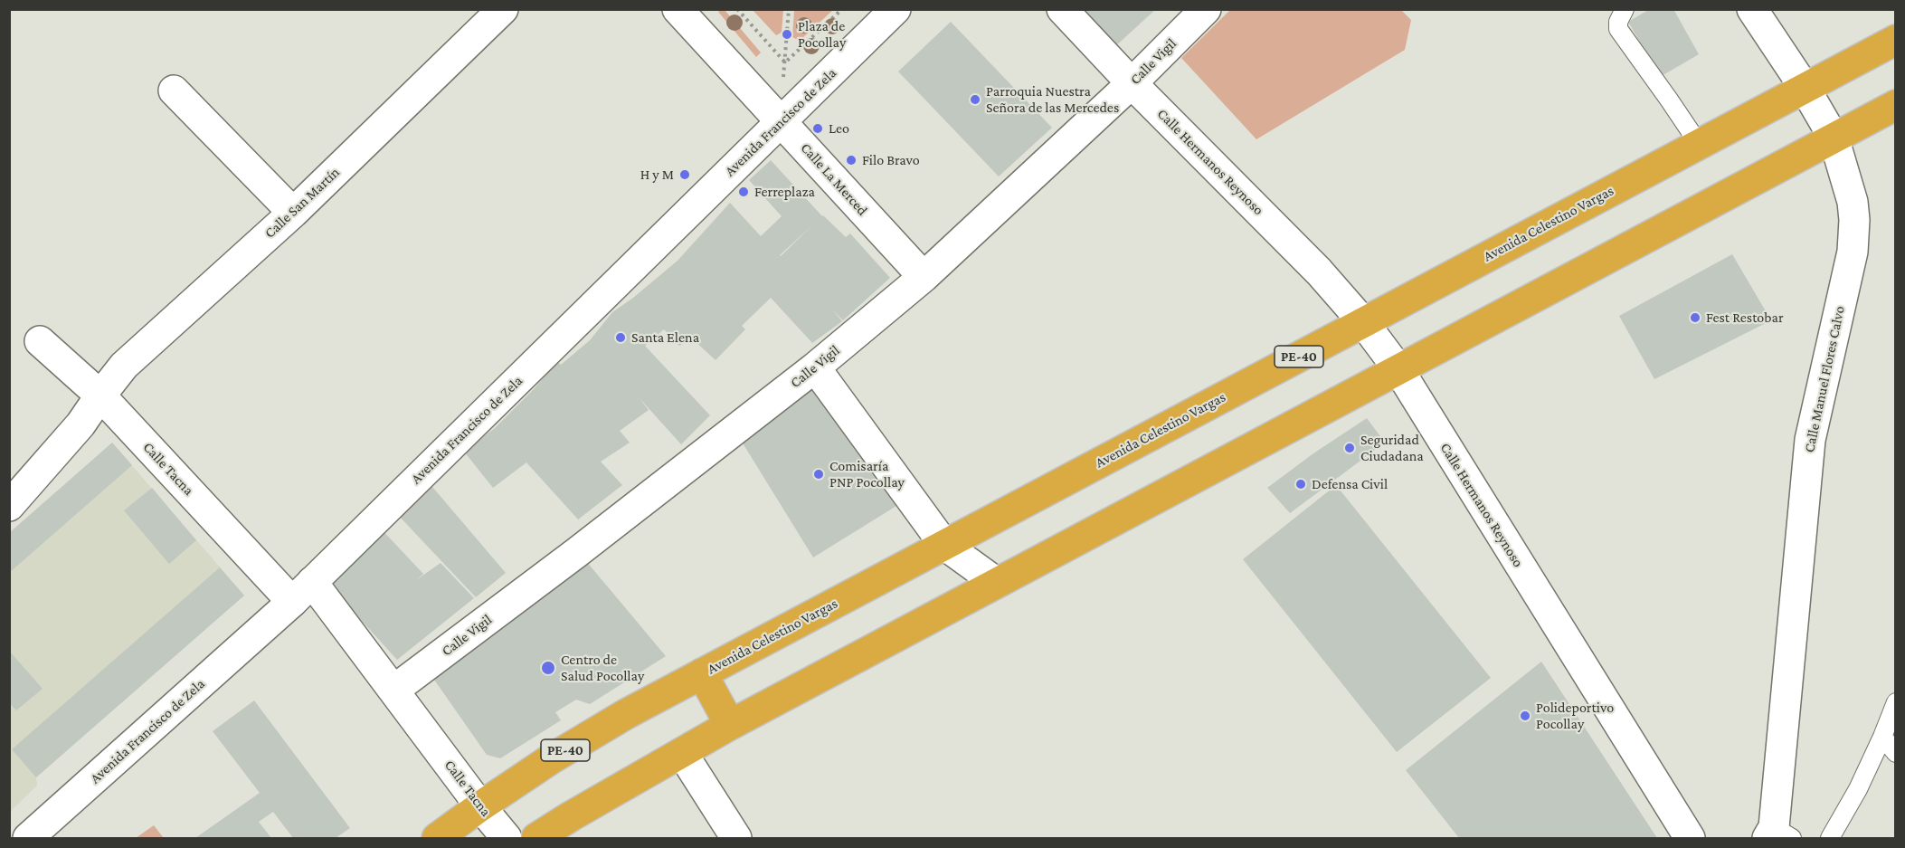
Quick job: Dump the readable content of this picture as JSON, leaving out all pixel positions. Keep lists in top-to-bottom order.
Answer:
{
  "streets": {
    "highway": ["Avenida Celestino Vargas", "PE-40"],
    "street": [
      "Calle Vigil",
      "Avenida Francisco de Zela",
      "Calle Hermanos Reynoso",
      "Calle La Merced",
      "Calle San Martín",
      "Calle Manuel Flores Calvo",
      "Calle Tacna"
    ]
  },
  "crossings": [
    ["Calle Vigil", "Calle Hermanos Reynoso"],
    ["Calle Vigil", "Calle La Merced"],
    ["Calle Vigil", "Calle Tacna"],
    ["Avenida Francisco de Zela", "Calle La Merced"],
    ["Avenida Francisco de Zela", "Calle Tacna"],
    ["Calle Hermanos Reynoso", "Avenida Celestino Vargas"],
    ["Calle San Martín", "Calle Tacna"],
    ["Avenida Celestino Vargas", "Calle Manuel Flores Calvo"],
    ["Avenida Celestino Vargas", "Calle Tacna"]
  ],
  "places": [
    "Plaza de Pocollay",
    "Parroquia Nuestra Señora de las Mercedes",
    "Leo",
    "Filo Bravo",
    "H y M",
    "Ferreplaza",
    "Fest Restobar",
    "Santa Elena",
    "Seguridad Ciudadana",
    "Comisaría PNP Pocollay",
    "Defensa Civil",
    "Centro de Salud Pocollay",
    "Polideportivo Pocollay"
  ]
}
